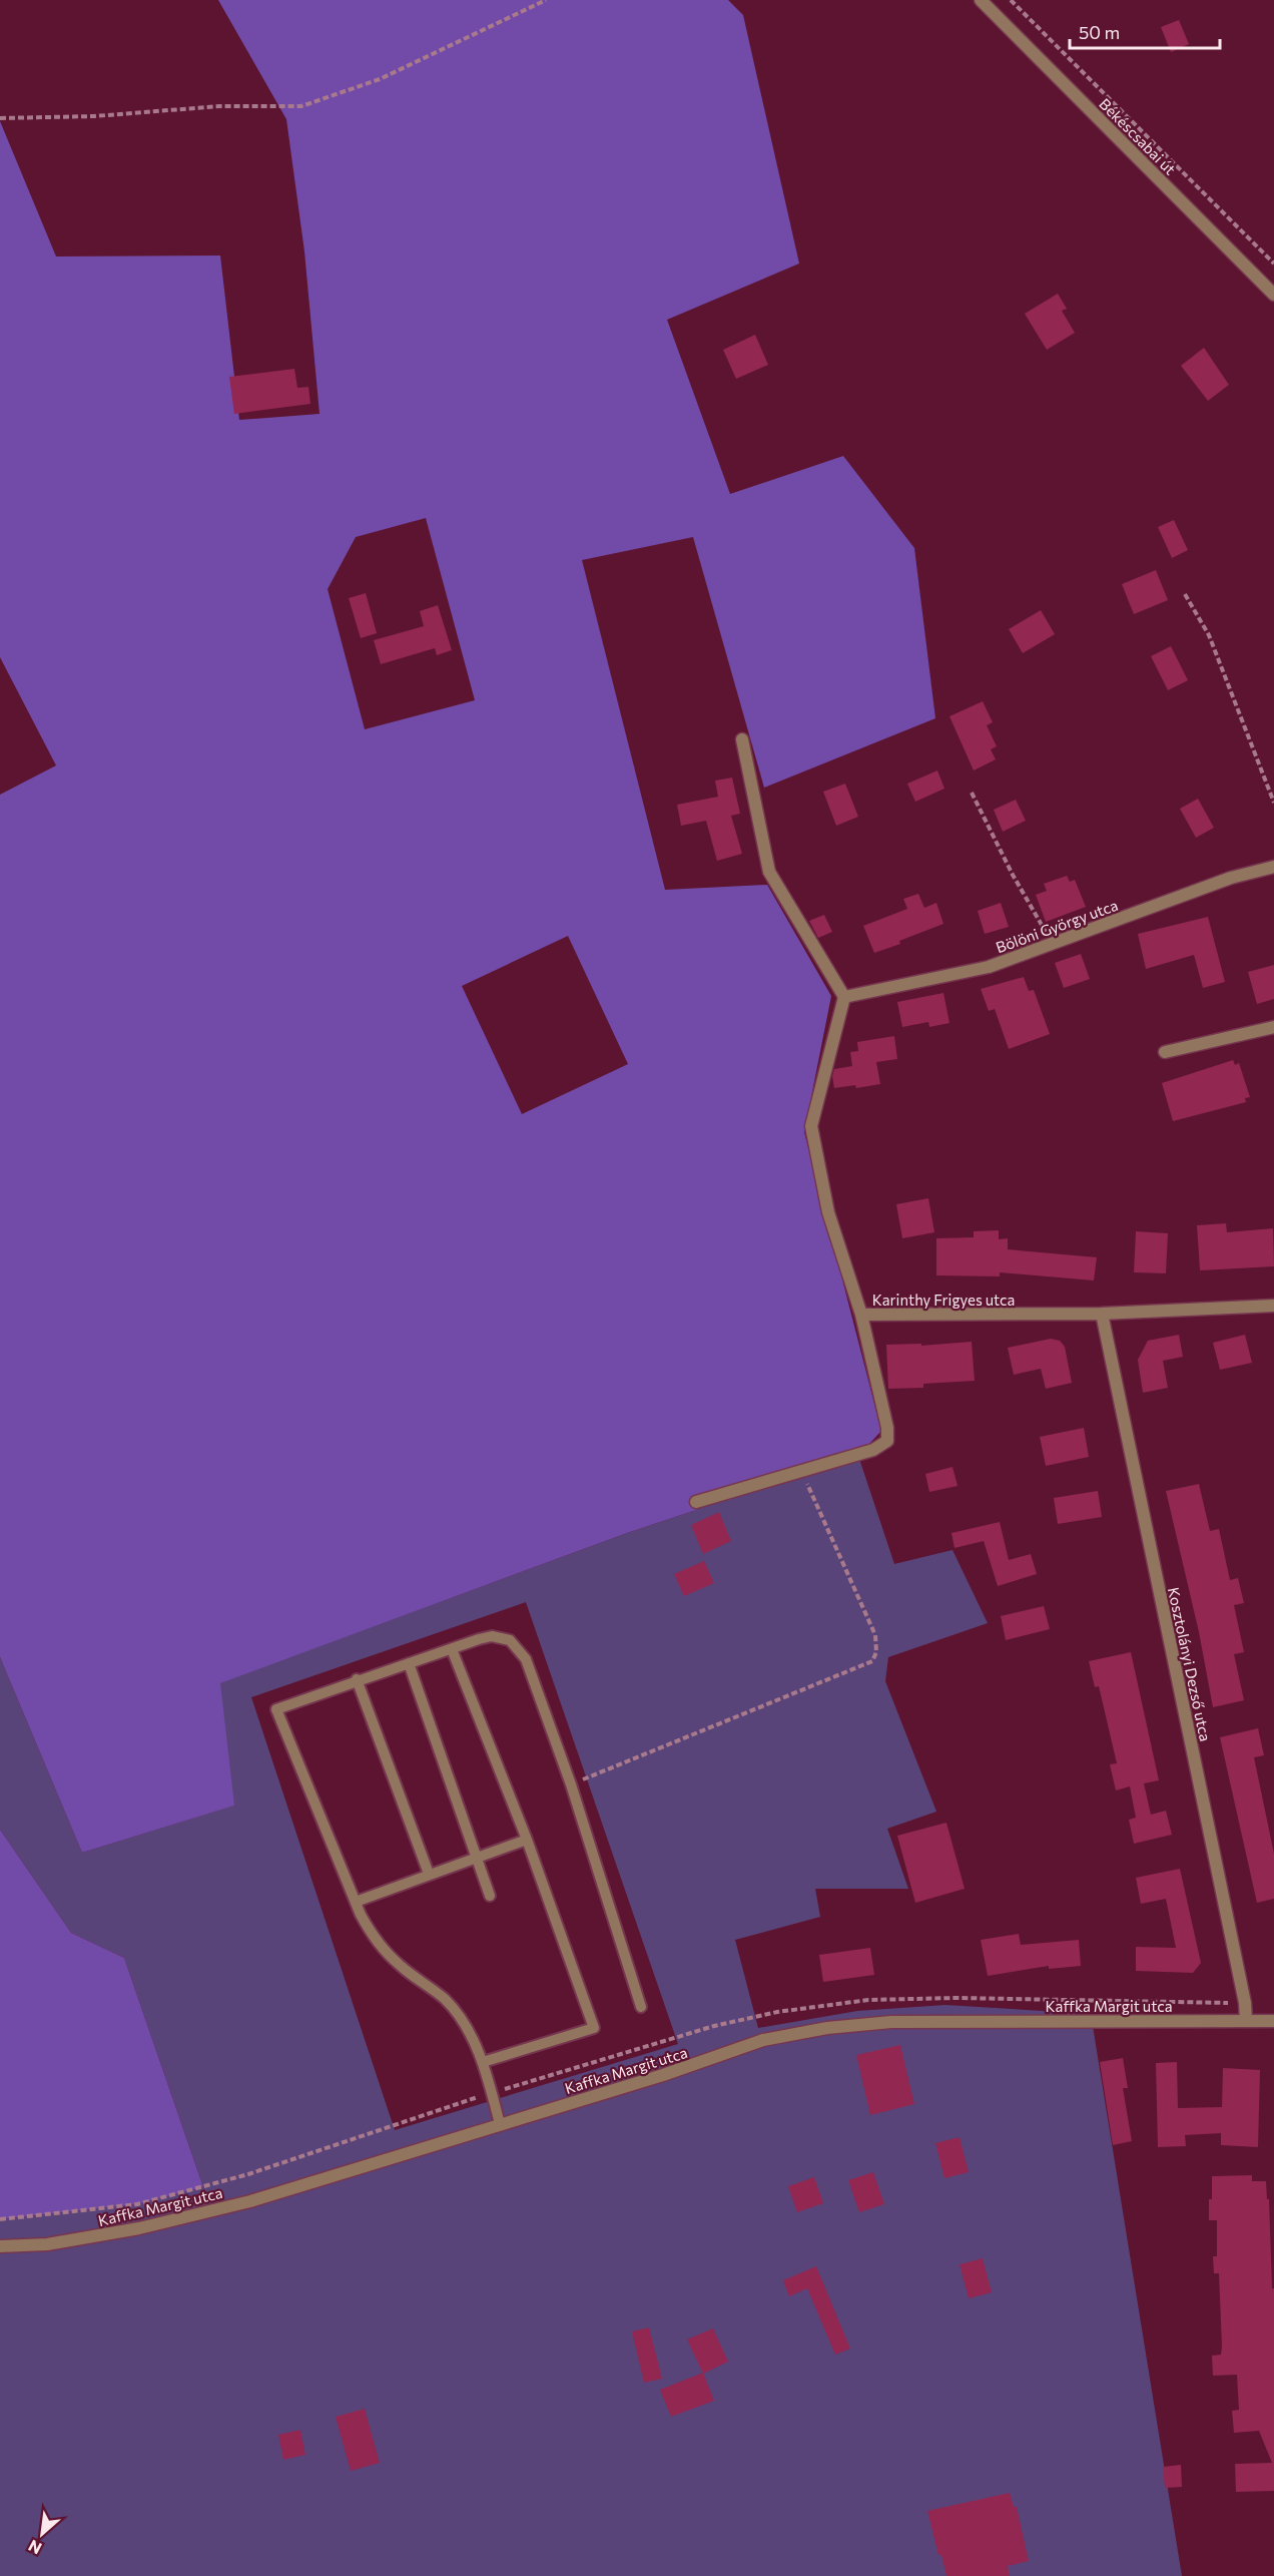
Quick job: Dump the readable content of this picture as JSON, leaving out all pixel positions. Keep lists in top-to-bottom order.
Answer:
{
  "streets": {
    "street": [
      "Békéscsabai út",
      "Bölöni György utca",
      "Karinthy Frigyes utca",
      "Kosztolányi Dezső utca",
      "Kaffka Margit utca"
    ]
  },
  "crossings": [
    ["Bölöni György utca", "Karinthy Frigyes utca"],
    ["Karinthy Frigyes utca", "Kosztolányi Dezső utca"],
    ["Kosztolányi Dezső utca", "Kaffka Margit utca"]
  ],
  "scale_bar": "50 m",
  "north": "bottom left"
}
